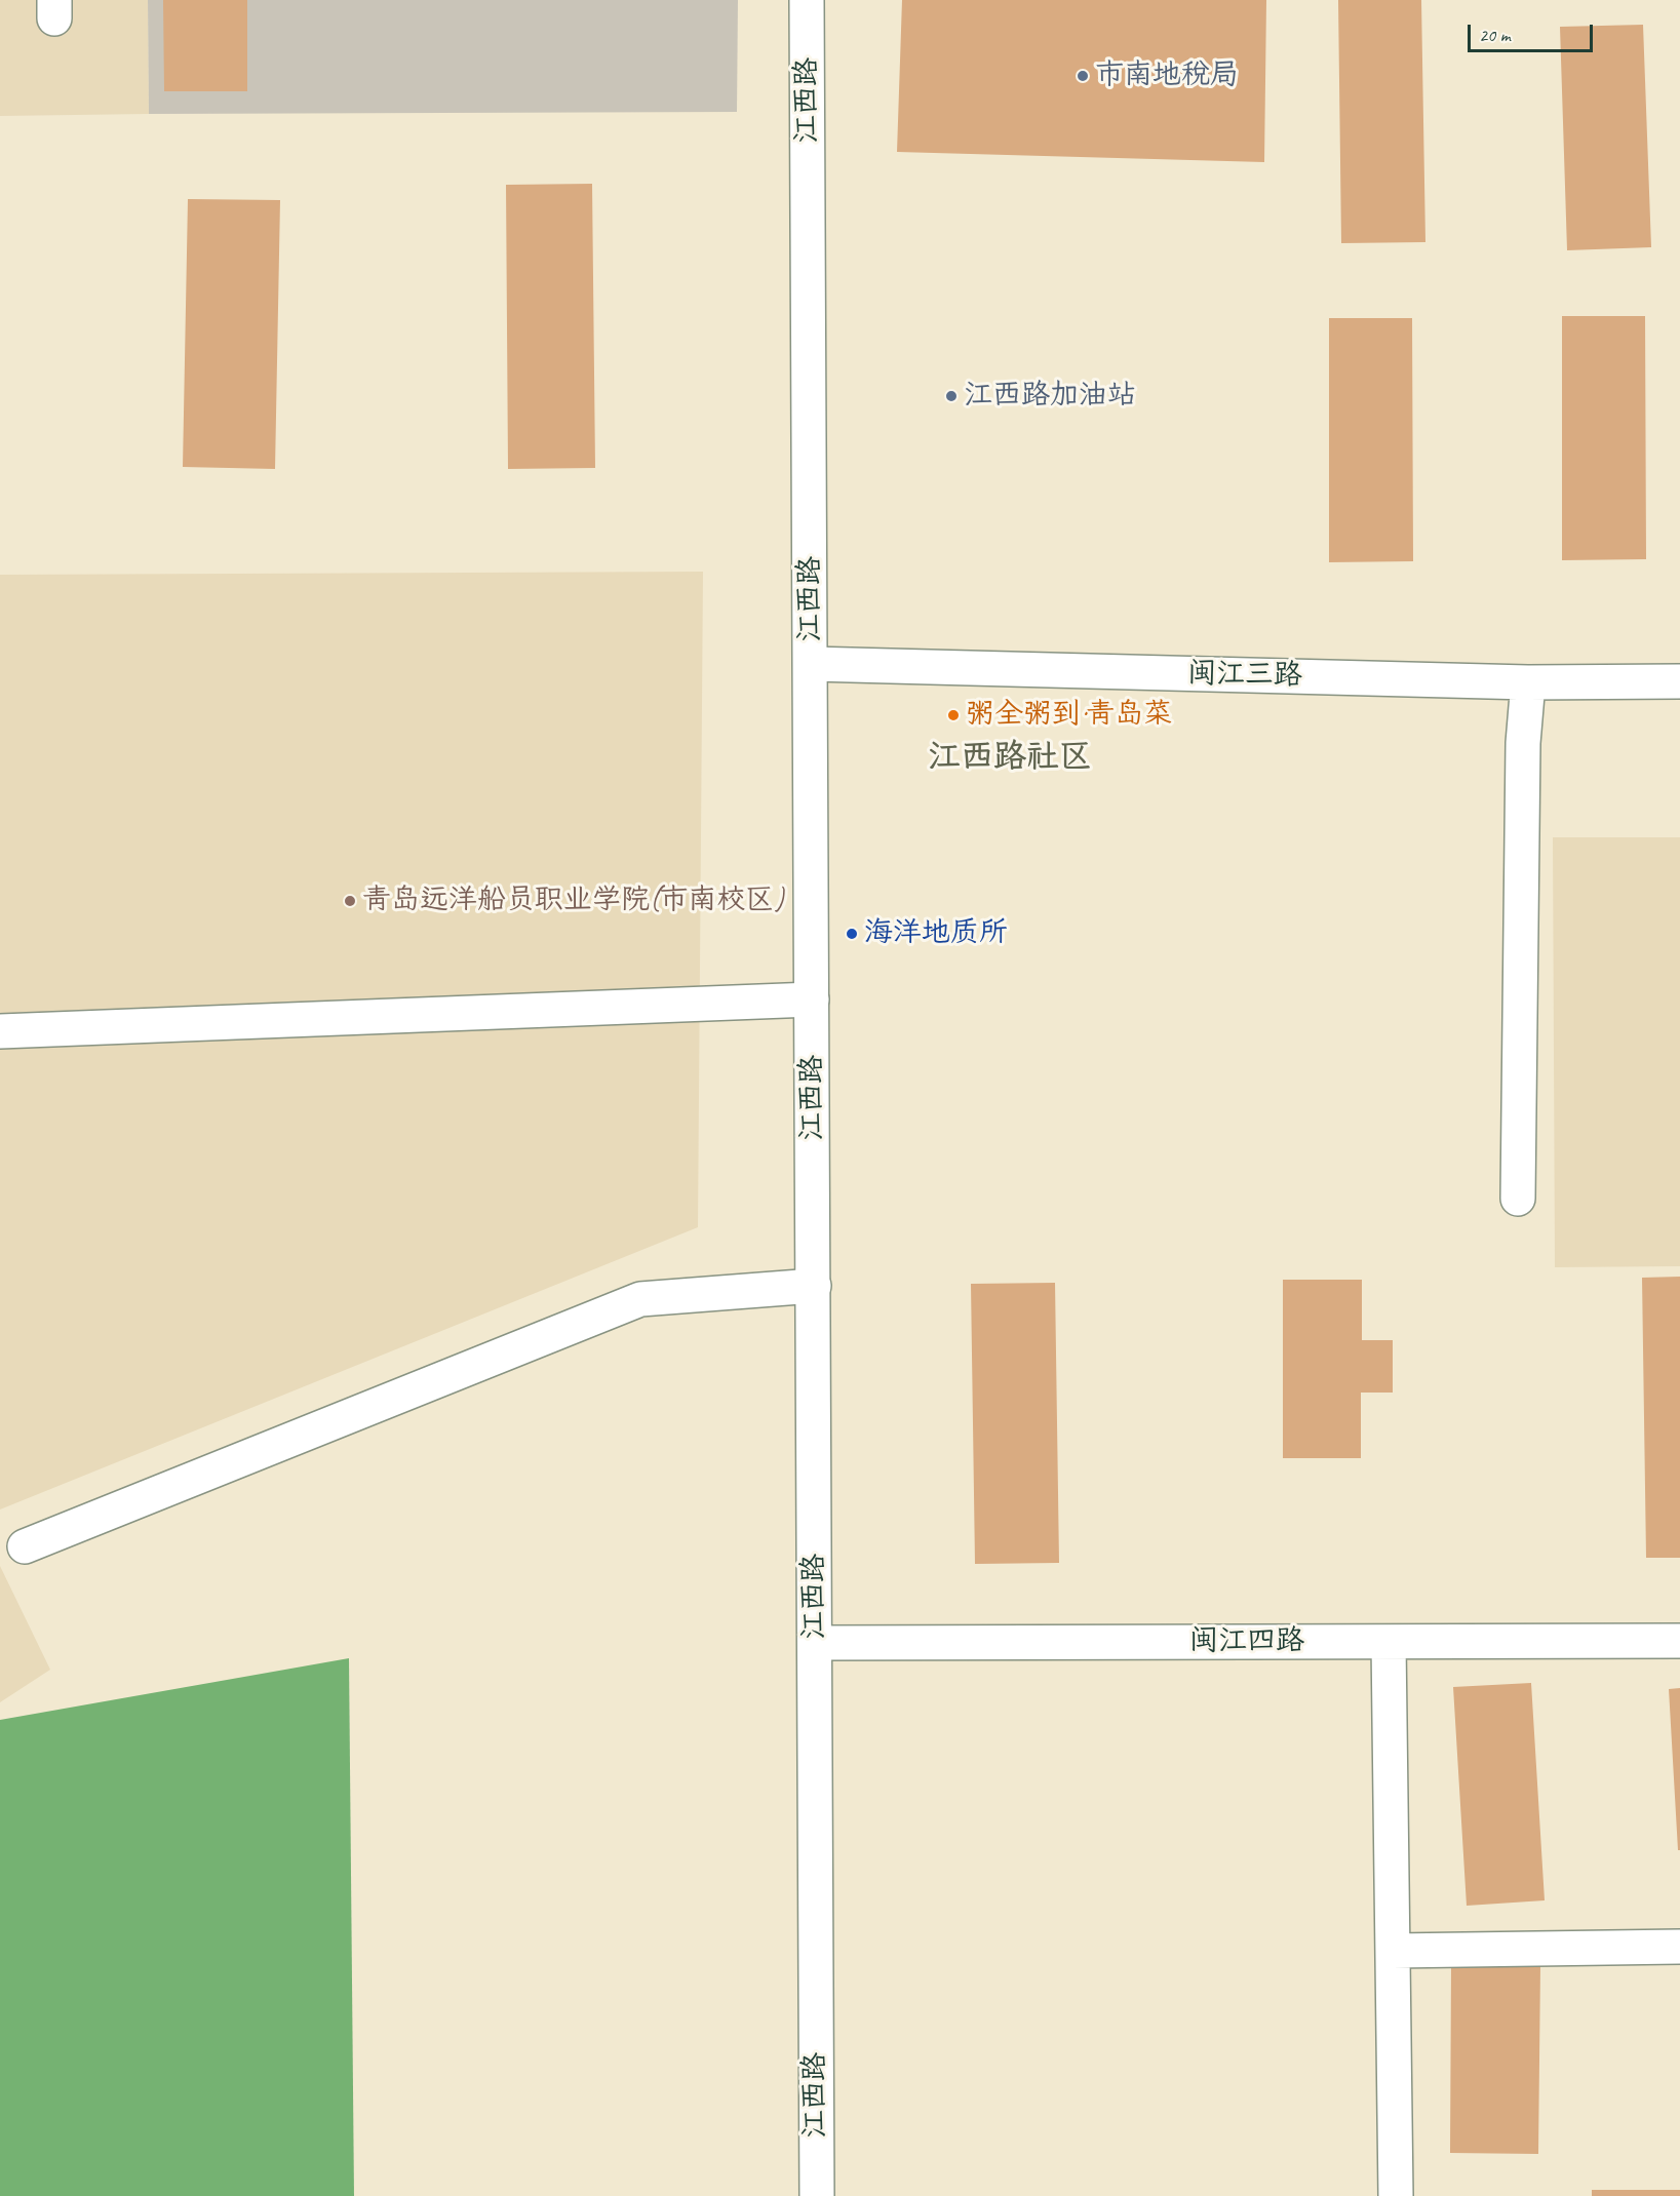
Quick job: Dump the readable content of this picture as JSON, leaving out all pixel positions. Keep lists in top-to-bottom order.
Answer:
{
  "streets": {
    "street": ["江西路", "闽江三路", "闽江四路"]
  },
  "crossings": [
    ["江西路", "闽江三路"],
    ["江西路", "闽江四路"]
  ],
  "districts": ["江西路社区"],
  "places": [
    "市南地税局",
    "江西路加油站",
    "粥全粥到·青岛菜",
    "青岛远洋船员职业学院(市南校区)",
    "海洋地质所"
  ],
  "scale_bar": "20 m"
}
